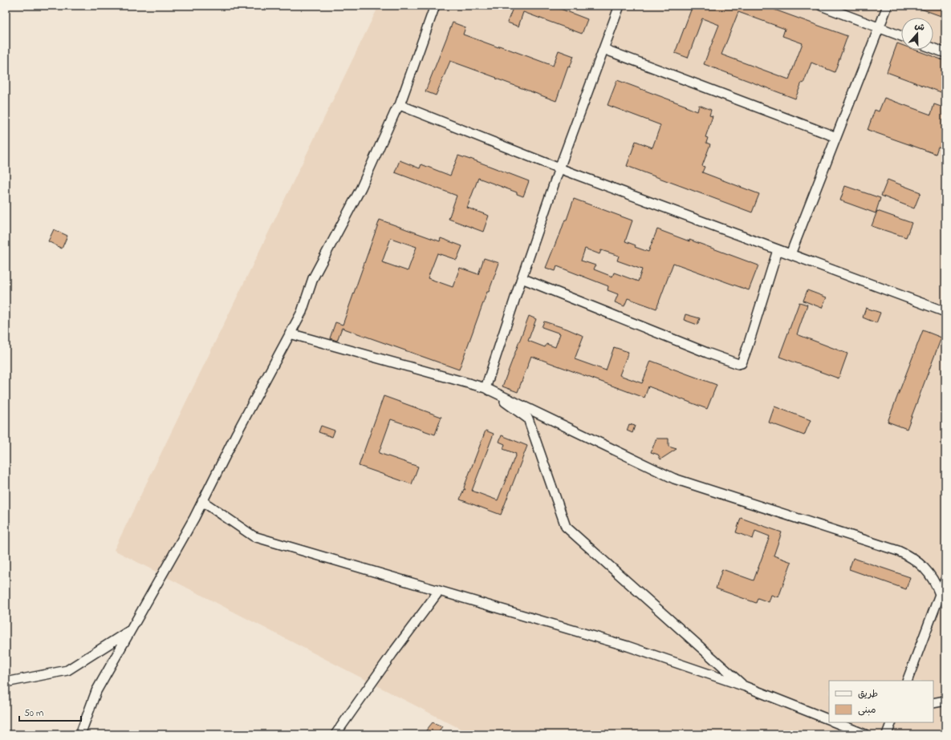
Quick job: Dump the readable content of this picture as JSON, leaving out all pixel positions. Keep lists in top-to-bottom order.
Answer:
{
  "legend": ["طريق", "مبنى"],
  "scale_bar": "50 m",
  "north": "top"
}
